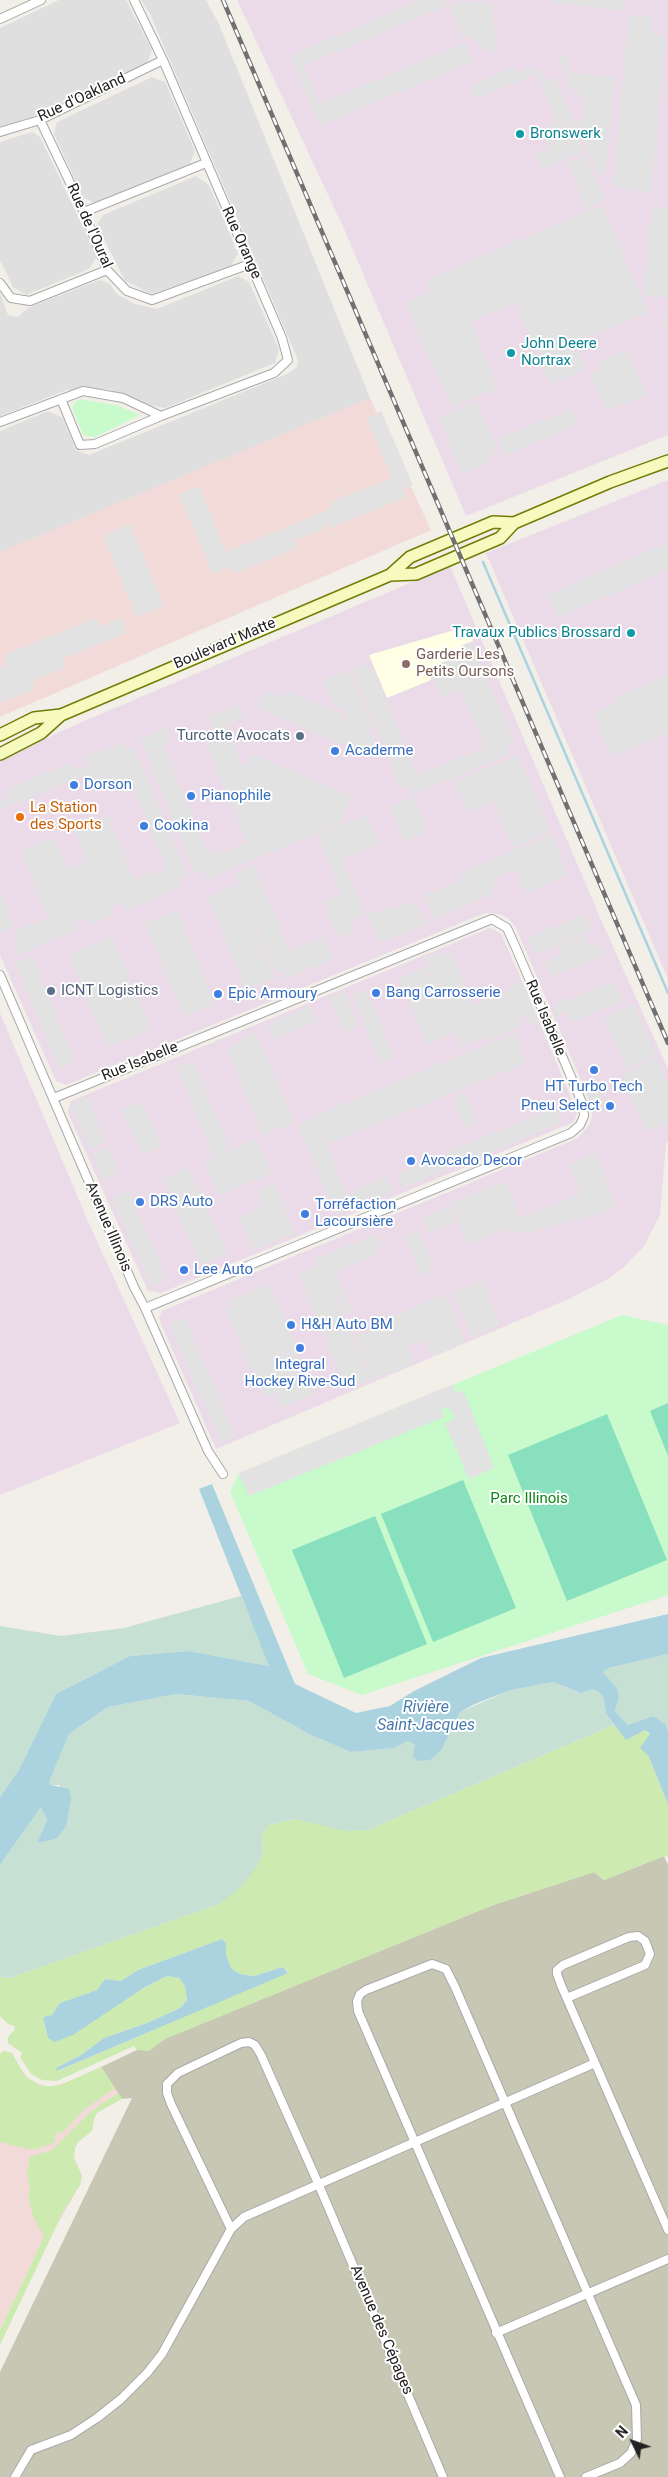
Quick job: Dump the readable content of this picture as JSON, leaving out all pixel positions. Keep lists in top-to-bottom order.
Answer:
{
  "streets": {
    "main road": ["Boulevard Matte"],
    "street": [
      "Rue d'Oakland",
      "Rue de l'Oural",
      "Rue Orange",
      "Rue Isabelle",
      "Avenue Illinois",
      "Avenue des Cépages"
    ]
  },
  "crossings": [
    ["Rue d'Oakland", "Rue de l'Oural"],
    ["Rue d'Oakland", "Rue Orange"],
    ["Rue de l'Oural", "Rue Orange"],
    ["Rue Isabelle", "Avenue Illinois"]
  ],
  "water": ["Rivière Saint-Jacques"],
  "parks": ["Parc Illinois"],
  "places": [
    "Bronswerk",
    "John Deere Nortrax",
    "Travaux Publics Brossard",
    "Garderie Les Petits Oursons",
    "Turcotte Avocats",
    "Acaderme",
    "Dorson",
    "Pianophile",
    "La Station des Sports",
    "Cookina",
    "ICNT Logistics",
    "Bang Carrosserie",
    "Epic Armoury",
    "HT Turbo Tech",
    "Pneu Select",
    "Avocado Decor",
    "DRS Auto",
    "Torréfaction Lacoursière",
    "Lee Auto",
    "H&H Auto BM",
    "Integral Hockey Rive-Sud"
  ],
  "north": "top left"
}
